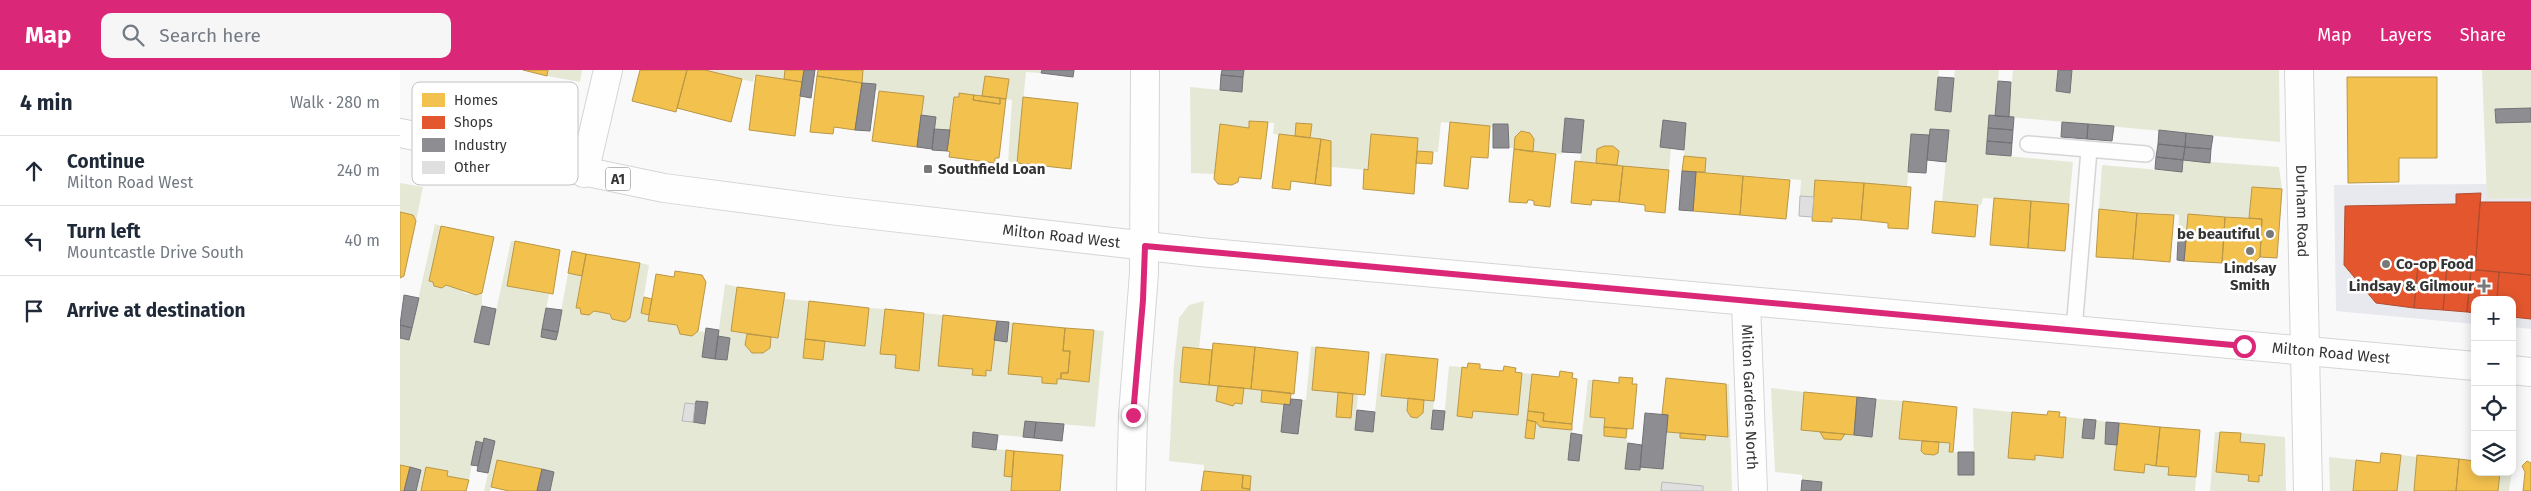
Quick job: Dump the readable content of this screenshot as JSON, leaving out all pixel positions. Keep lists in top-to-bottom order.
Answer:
{
  "streets": {
    "main road": [
      "A1",
      "Durham Road",
      "Milton Road West",
      "Milton Gardens North"
    ]
  },
  "crossings": [
    ["Durham Road", "Milton Road West"],
    ["Milton Road West", "Milton Gardens North"]
  ],
  "places": {
    "transit": ["Southfield Loan"],
    "other": ["be beautiful", "Lindsay Smith", "Co-op Food"],
    "health": ["Lindsay & Gilmour"]
  },
  "legend": [
    "Homes",
    "Shops",
    "Industry",
    "Other"
  ],
  "page": {
    "header": "Map",
    "search": "Search here",
    "nav": ["Map", "Layers", "Share"],
    "heading": ["4 min", "Walk · 280 m"],
    "list": [
      ["Continue", "Milton Road West", "240 m"],
      ["Turn left", "Mountcastle Drive South", "40 m"],
      "Arrive at destination"
    ],
    "map_buttons": ["+", "−"]
  }
}
